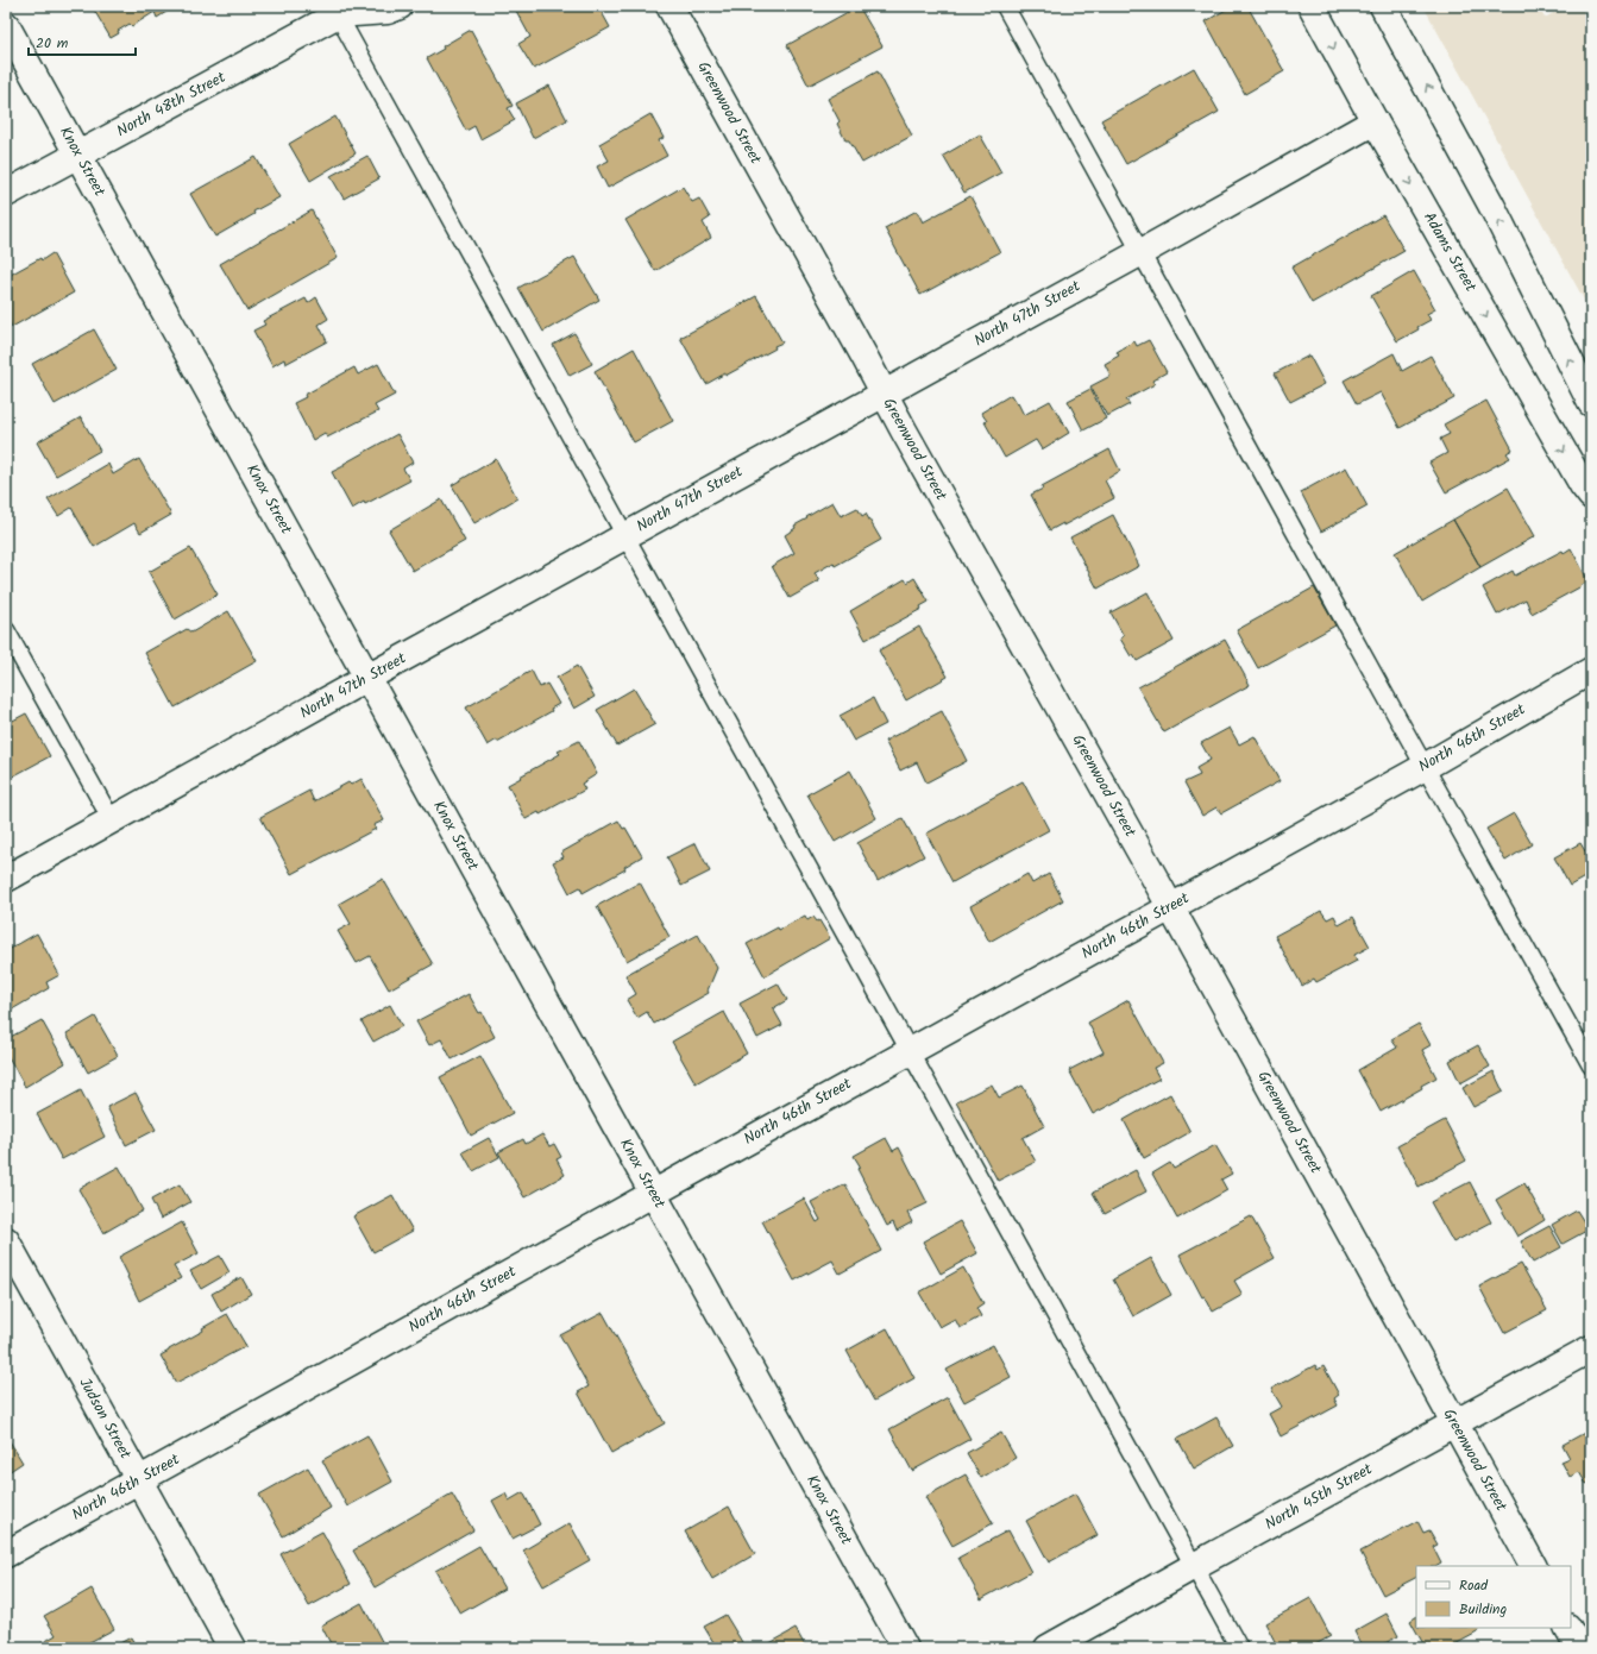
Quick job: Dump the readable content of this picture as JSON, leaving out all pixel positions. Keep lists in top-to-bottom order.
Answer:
{
  "streets": {
    "street": [
      "North 48th Street",
      "Greenwood Street",
      "Knox Street",
      "Adams Street",
      "North 47th Street",
      "North 46th Street",
      "Judson Street",
      "North 45th Street"
    ]
  },
  "crossings": [
    ["North 48th Street", "Knox Street"],
    ["Greenwood Street", "North 47th Street"],
    ["Greenwood Street", "North 46th Street"],
    ["Greenwood Street", "North 45th Street"],
    ["Knox Street", "North 47th Street"],
    ["Knox Street", "North 46th Street"],
    ["Adams Street", "North 47th Street"],
    ["North 46th Street", "Judson Street"]
  ],
  "legend": ["Road", "Building"],
  "scale_bar": "20 m"
}
